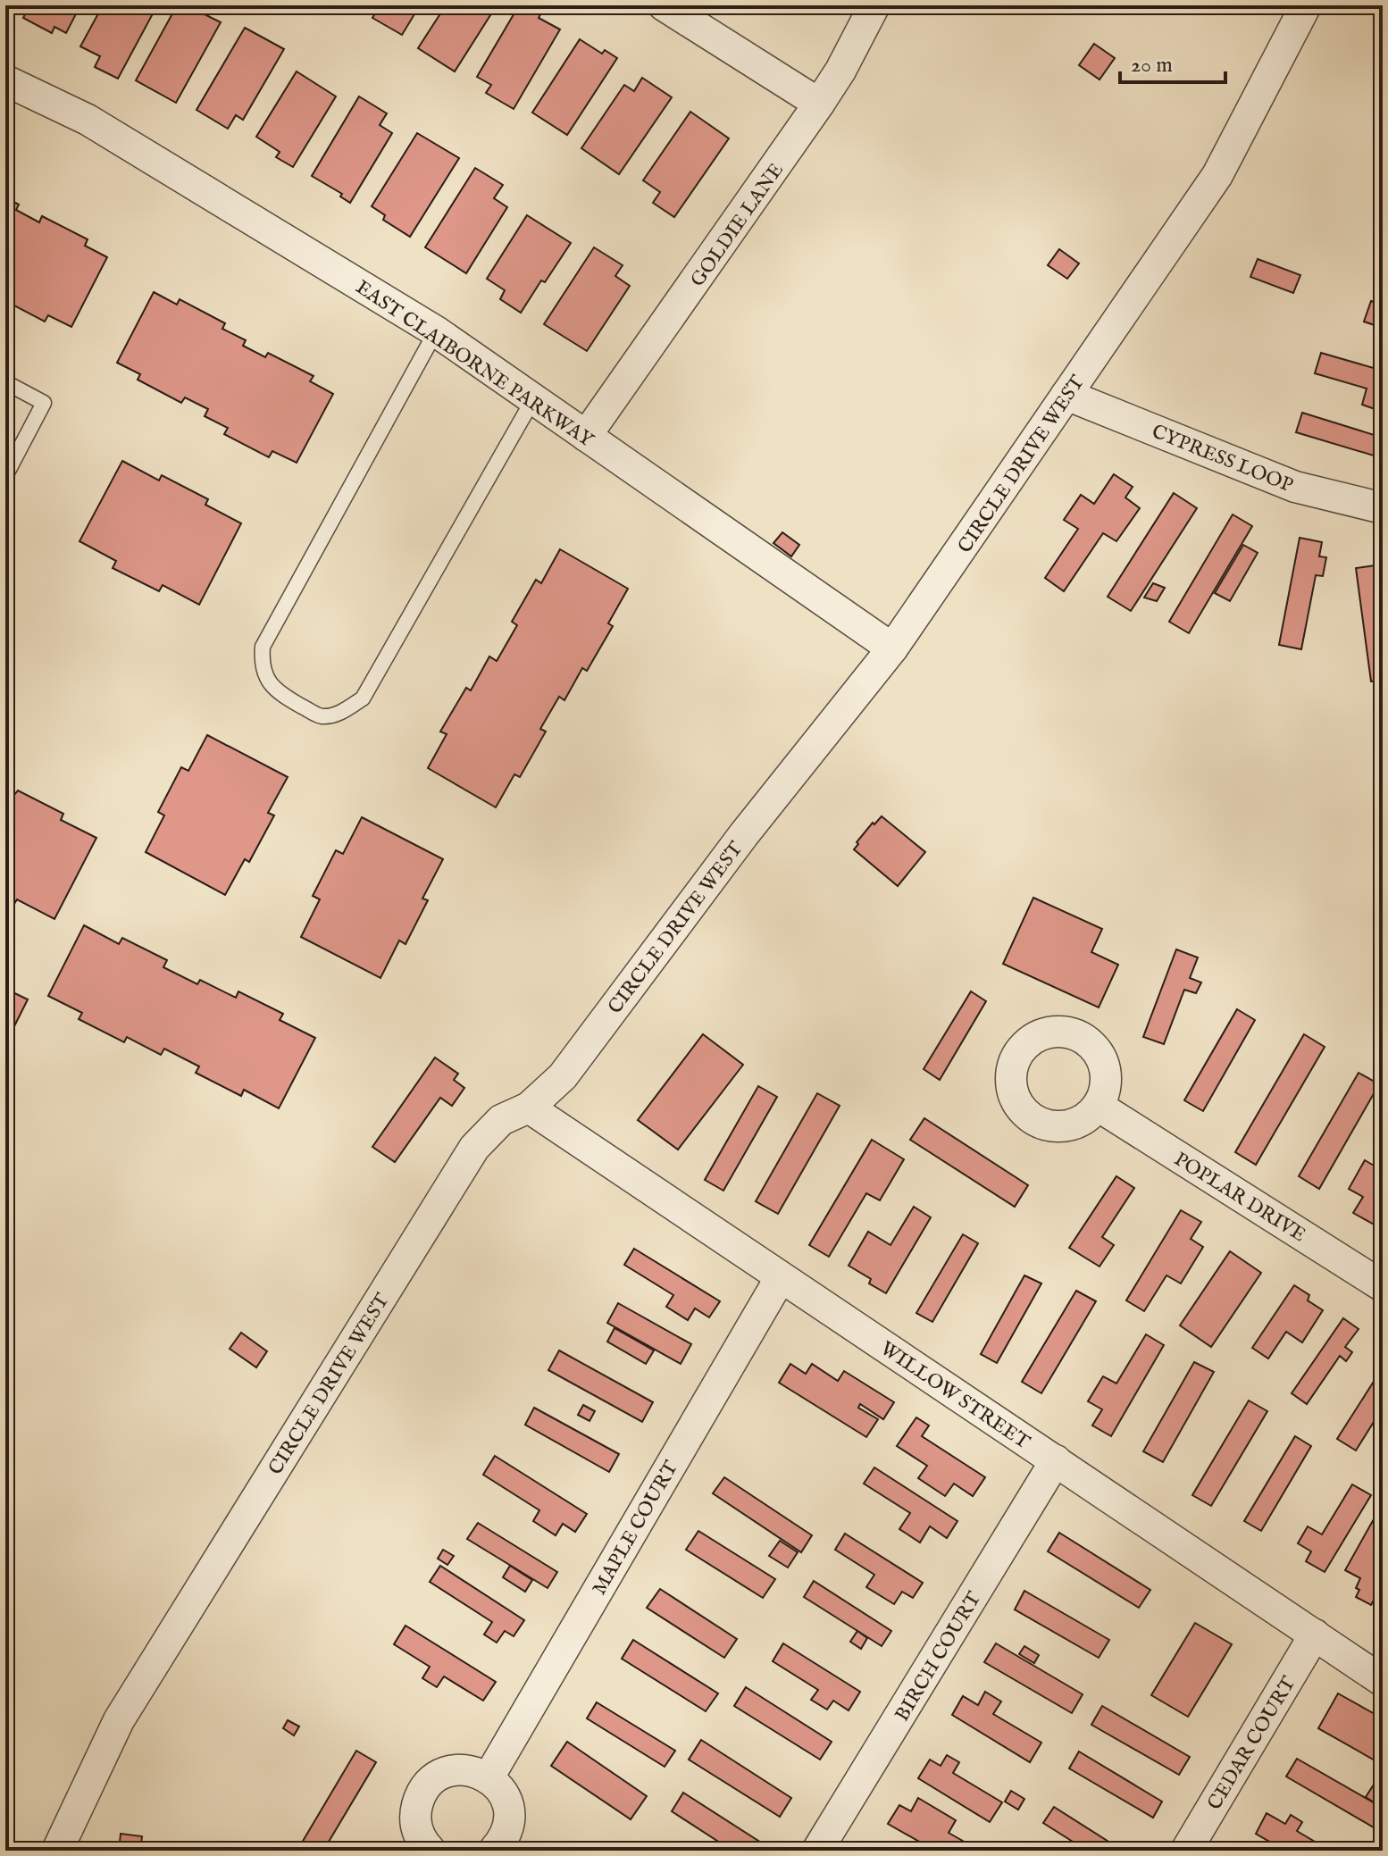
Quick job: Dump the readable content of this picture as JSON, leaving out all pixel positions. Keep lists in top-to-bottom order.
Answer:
{
  "streets": {
    "street": [
      "GOLDIE LANE",
      "EAST CLAIBORNE PARKWAY",
      "CYPRESS LOOP",
      "CIRCLE DRIVE WEST",
      "POPLAR DRIVE",
      "WILLOW STREET",
      "MAPLE COURT",
      "BIRCH COURT",
      "CEDAR COURT"
    ]
  },
  "crossings": [
    ["GOLDIE LANE", "EAST CLAIBORNE PARKWAY"],
    ["EAST CLAIBORNE PARKWAY", "CIRCLE DRIVE WEST"],
    ["CYPRESS LOOP", "CIRCLE DRIVE WEST"],
    ["CIRCLE DRIVE WEST", "WILLOW STREET"],
    ["WILLOW STREET", "MAPLE COURT"],
    ["WILLOW STREET", "BIRCH COURT"],
    ["WILLOW STREET", "CEDAR COURT"]
  ],
  "scale_bar": "20 m"
}
